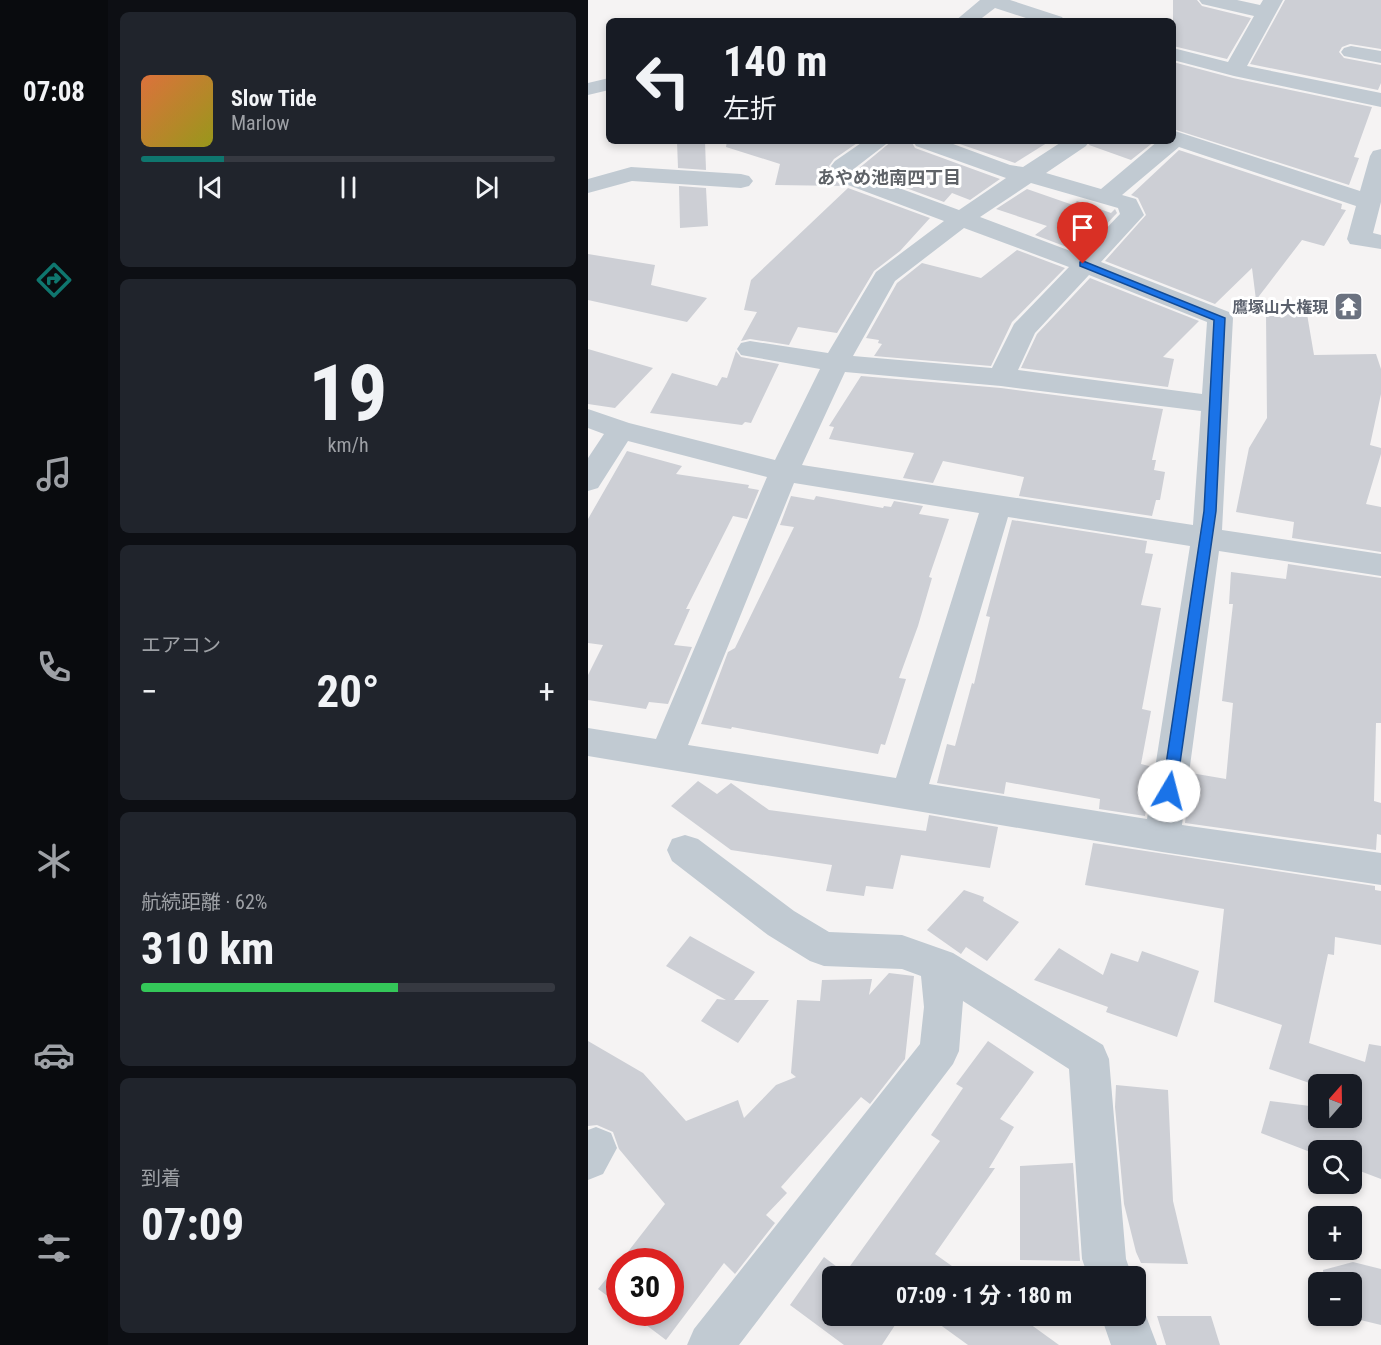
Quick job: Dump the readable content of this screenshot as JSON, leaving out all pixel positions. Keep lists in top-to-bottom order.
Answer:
{
  "districts": ["あやめ池南四丁目"],
  "places": {
    "temple": ["鷹塚山大権現"]
  },
  "north": "top",
  "page": {
    "tabs": "07:08",
    "turn": ["140 m", "左折"],
    "song": ["Slow Tide", "Marlow"],
    "tile": [
      ["19", "km/h"],
      "エアコン",
      ["航続距離 · 62%", "310 km"],
      ["到着", "07:09"]
    ],
    "heat": ["−", "20°", "+"],
    "map_buttons": ["+", "−"],
    "limit": "30",
    "trip": "07:09 · 1 分 · 180 m"
  }
}
